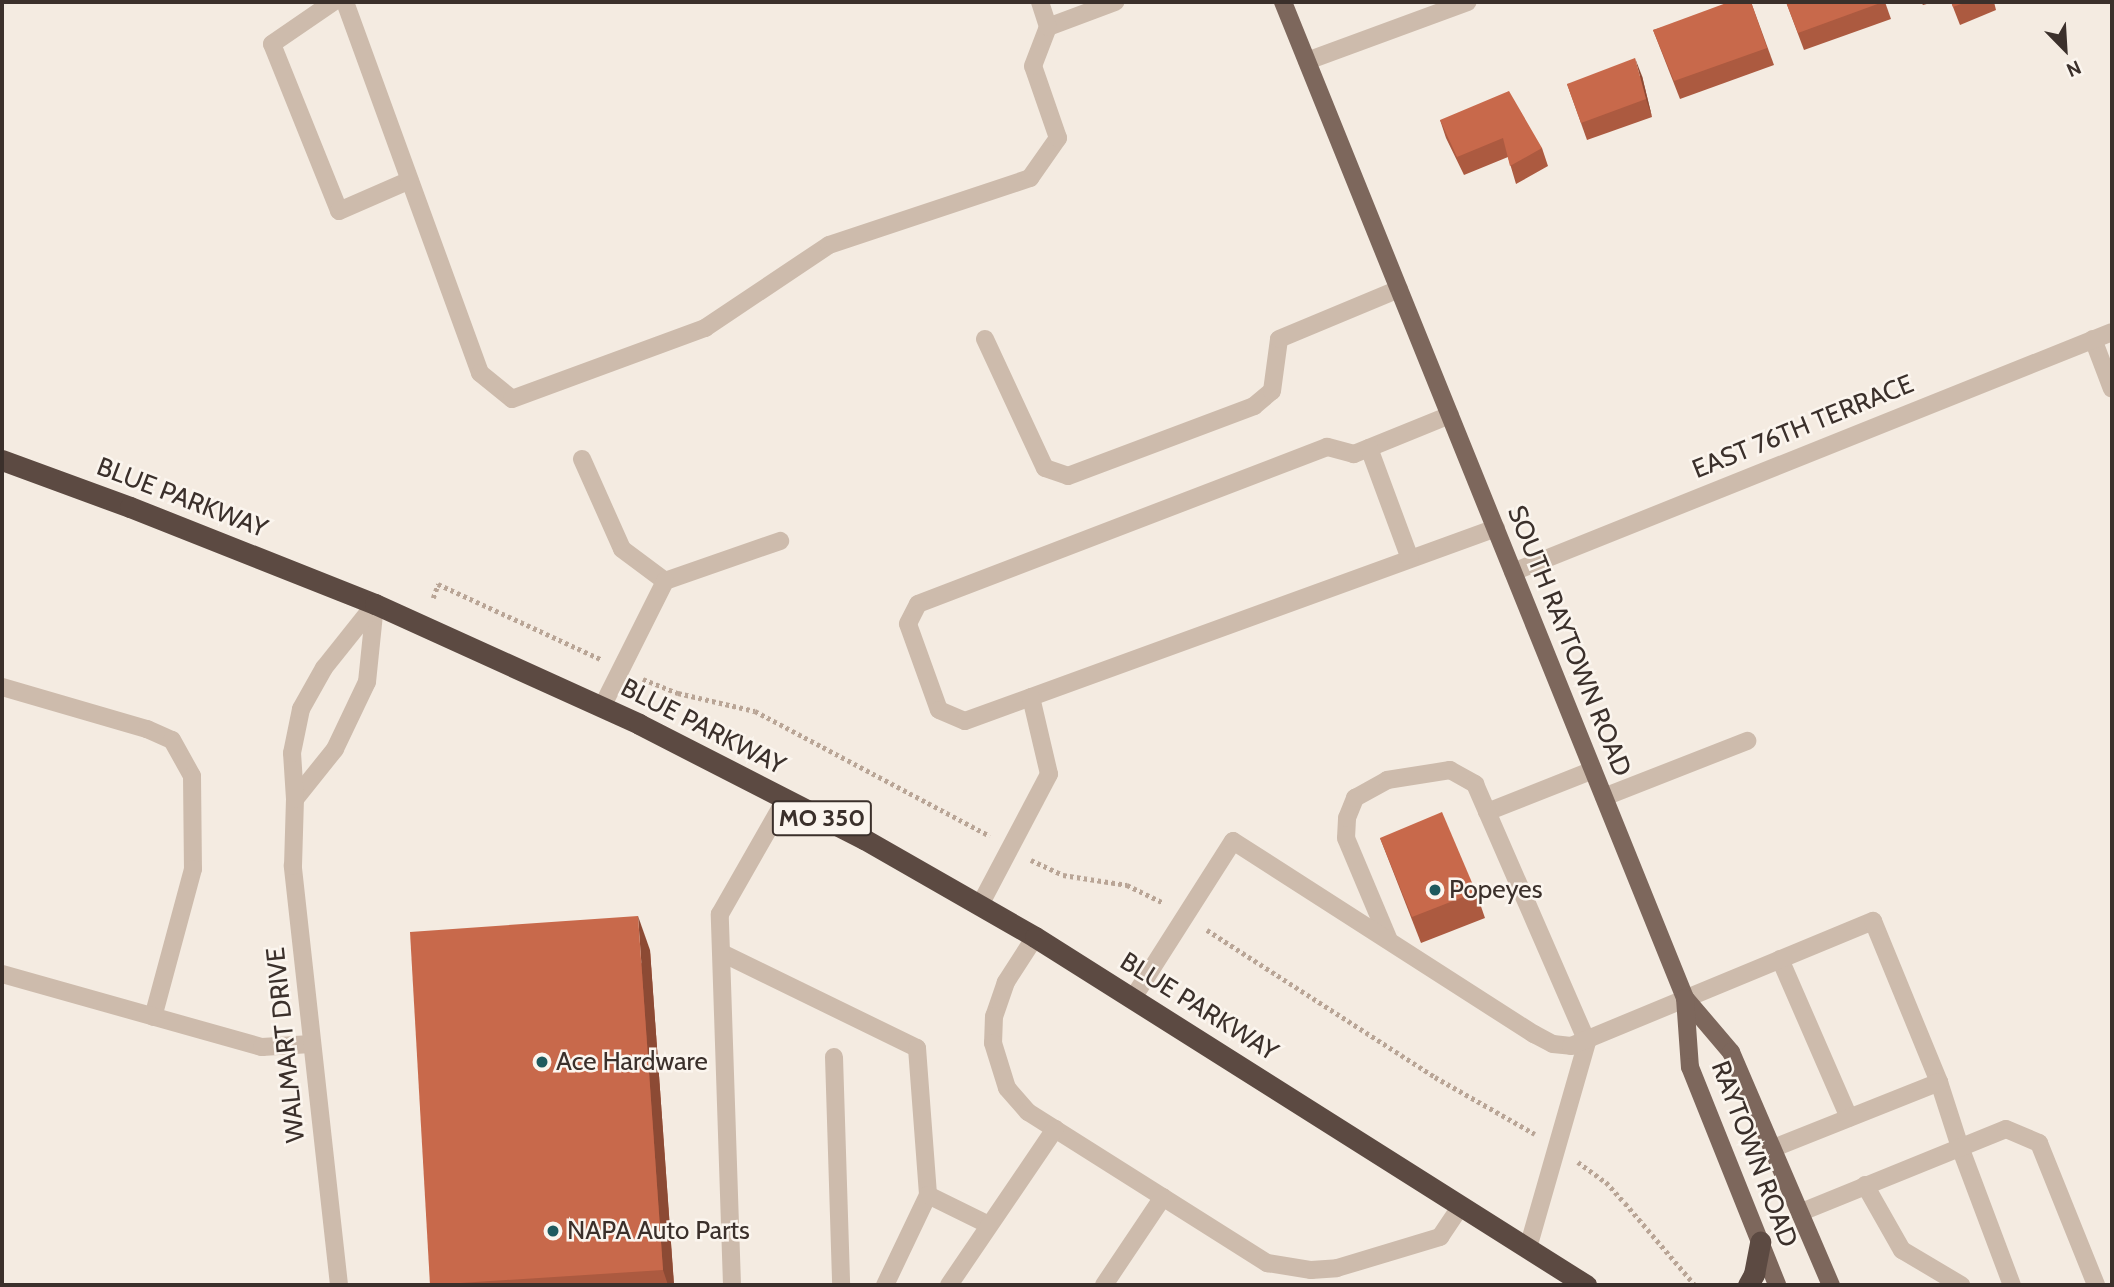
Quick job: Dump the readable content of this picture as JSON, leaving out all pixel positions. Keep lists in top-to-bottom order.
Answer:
{
  "streets": {
    "highway": ["BLUE PARKWAY", "MO 350"],
    "main road": ["SOUTH RAYTOWN ROAD", "RAYTOWN ROAD"],
    "street": ["EAST 76TH TERRACE", "WALMART DRIVE"]
  },
  "crossings": [
    ["EAST 76TH TERRACE", "SOUTH RAYTOWN ROAD"],
    ["BLUE PARKWAY", "WALMART DRIVE"],
    ["SOUTH RAYTOWN ROAD", "RAYTOWN ROAD"]
  ],
  "places": ["Popeyes", "Ace Hardware", "NAPA Auto Parts"],
  "north": "bottom right"
}
